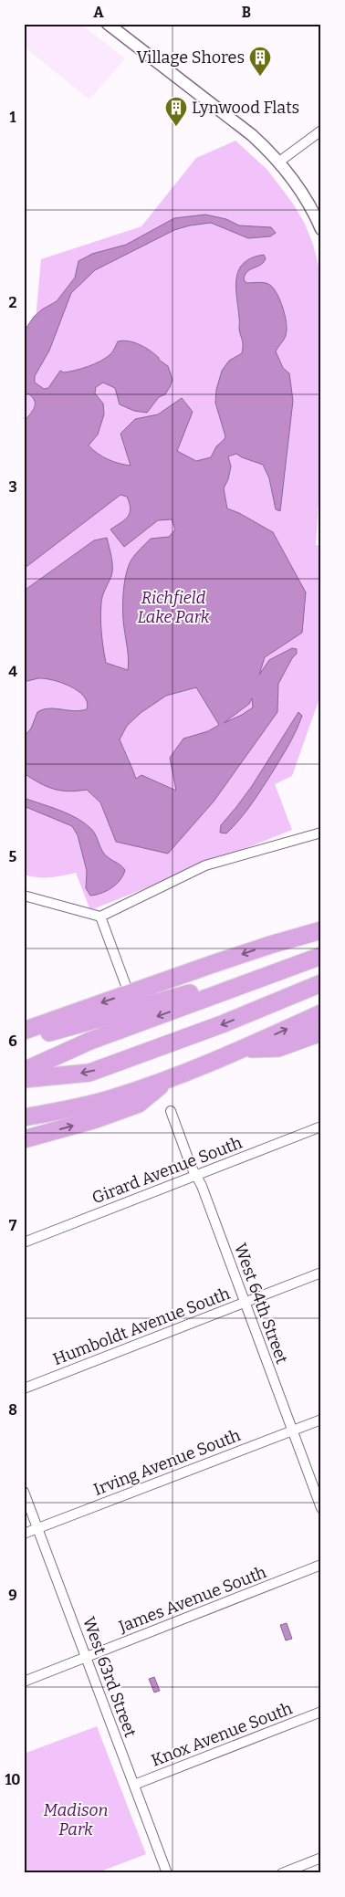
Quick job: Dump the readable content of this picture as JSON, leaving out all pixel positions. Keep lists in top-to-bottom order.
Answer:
{
  "streets": {
    "street": [
      "Girard Avenue South",
      "West 64th Street",
      "Humboldt Avenue South",
      "Irving Avenue South",
      "James Avenue South",
      "West 63rd Street",
      "Knox Avenue South"
    ]
  },
  "crossings": [
    ["Girard Avenue South", "West 64th Street"],
    ["West 64th Street", "Humboldt Avenue South"],
    ["West 64th Street", "Irving Avenue South"],
    ["Irving Avenue South", "West 63rd Street"],
    ["James Avenue South", "West 63rd Street"],
    ["West 63rd Street", "Knox Avenue South"]
  ],
  "parks": ["Richfield Lake Park", "Madison Park"],
  "places": {
    "building": ["Village Shores", "Lynwood Flats"]
  },
  "grid": {
    "columns": ["A", "B"],
    "rows": [
      "1",
      "2",
      "3",
      "4",
      "5",
      "6",
      "7",
      "8",
      "9",
      "10"
    ]
  }
}
